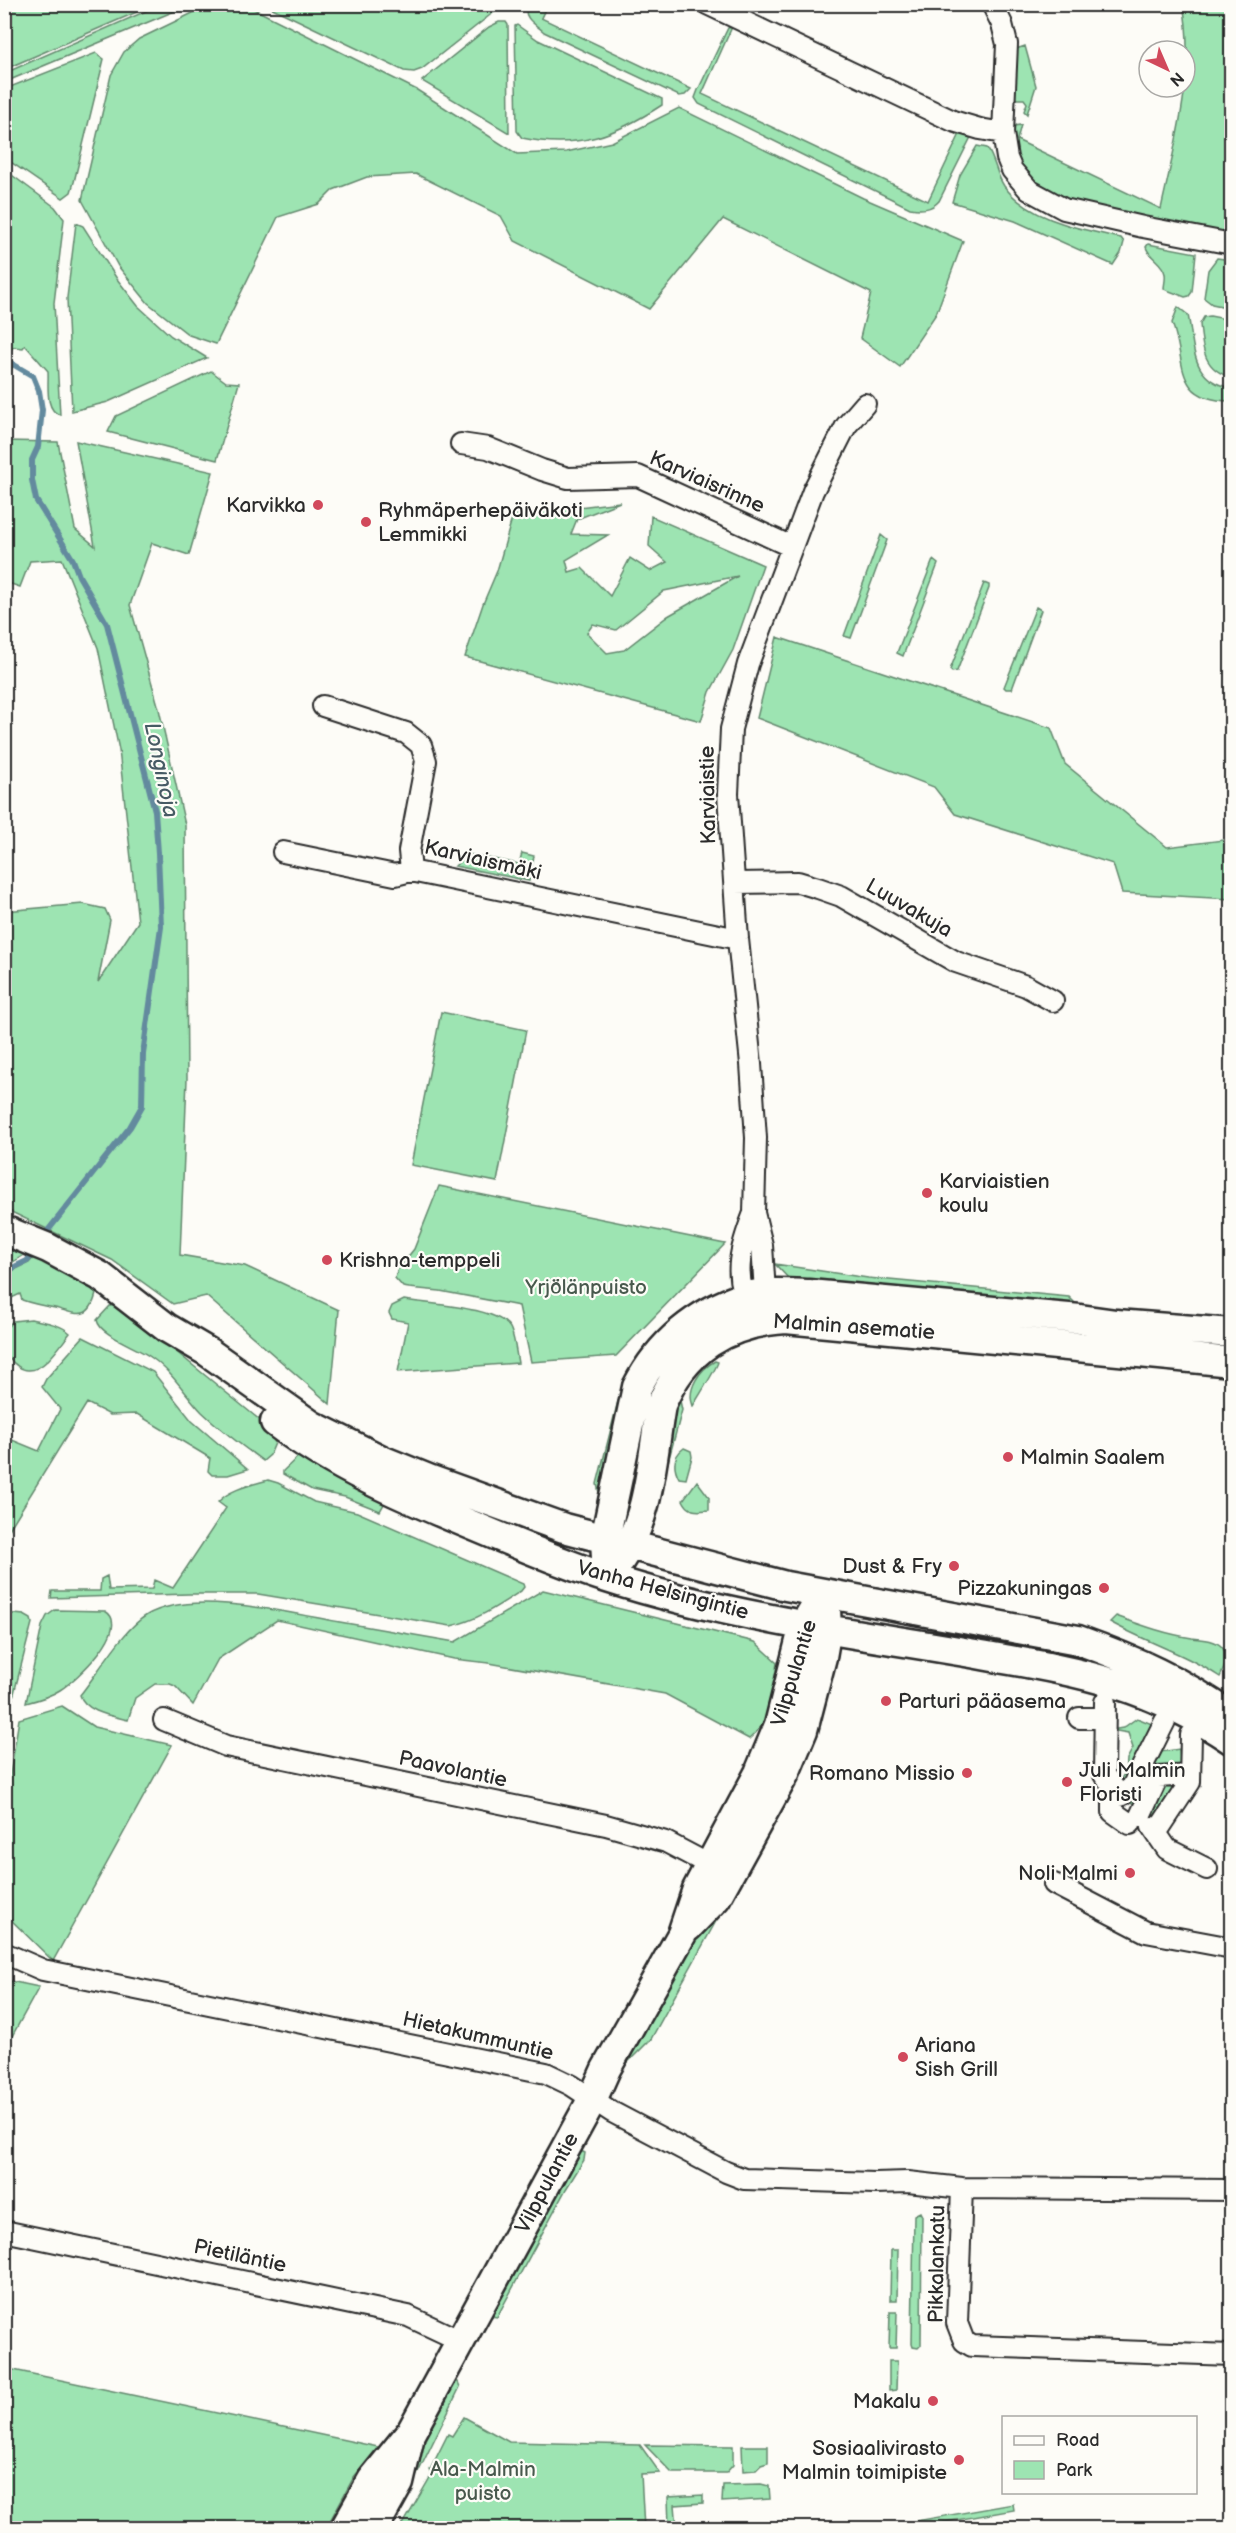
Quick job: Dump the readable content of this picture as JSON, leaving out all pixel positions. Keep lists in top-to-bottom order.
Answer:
{
  "streets": {
    "main road": ["Malmin asematie", "Vanha Helsingintie", "Vilppulantie"],
    "street": [
      "Karviaisrinne",
      "Karviaistie",
      "Karviaismäki",
      "Luuvakuja",
      "Paavolantie",
      "Hietakummuntie",
      "Pietiläntie",
      "Pikkalankatu"
    ]
  },
  "crossings": [
    ["Karviaisrinne", "Karviaistie"],
    ["Karviaistie", "Karviaismäki"],
    ["Karviaistie", "Luuvakuja"],
    ["Karviaistie", "Malmin asematie"],
    ["Malmin asematie", "Vanha Helsingintie"],
    ["Vanha Helsingintie", "Vilppulantie"],
    ["Vilppulantie", "Paavolantie"],
    ["Vilppulantie", "Hietakummuntie"],
    ["Vilppulantie", "Pietiläntie"],
    ["Hietakummuntie", "Pikkalankatu"]
  ],
  "water": ["Longinoja"],
  "parks": ["Yrjölänpuisto", "Ala-Malmin puisto"],
  "places": [
    "Karvikka",
    "Ryhmäperhepäiväkoti Lemmikki",
    "Karviaistien koulu",
    "Krishna-temppeli",
    "Malmin Saalem",
    "Dust & Fry",
    "Pizzakuningas",
    "Parturi pääasema",
    "Romano Missio",
    "Juli Malmin Floristi",
    "Noli Malmi",
    "Ariana Sish Grill",
    "Makalu",
    "Sosiaalivirasto Malmin toimipiste"
  ],
  "legend": ["Road", "Park"],
  "north": "bottom right"
}
